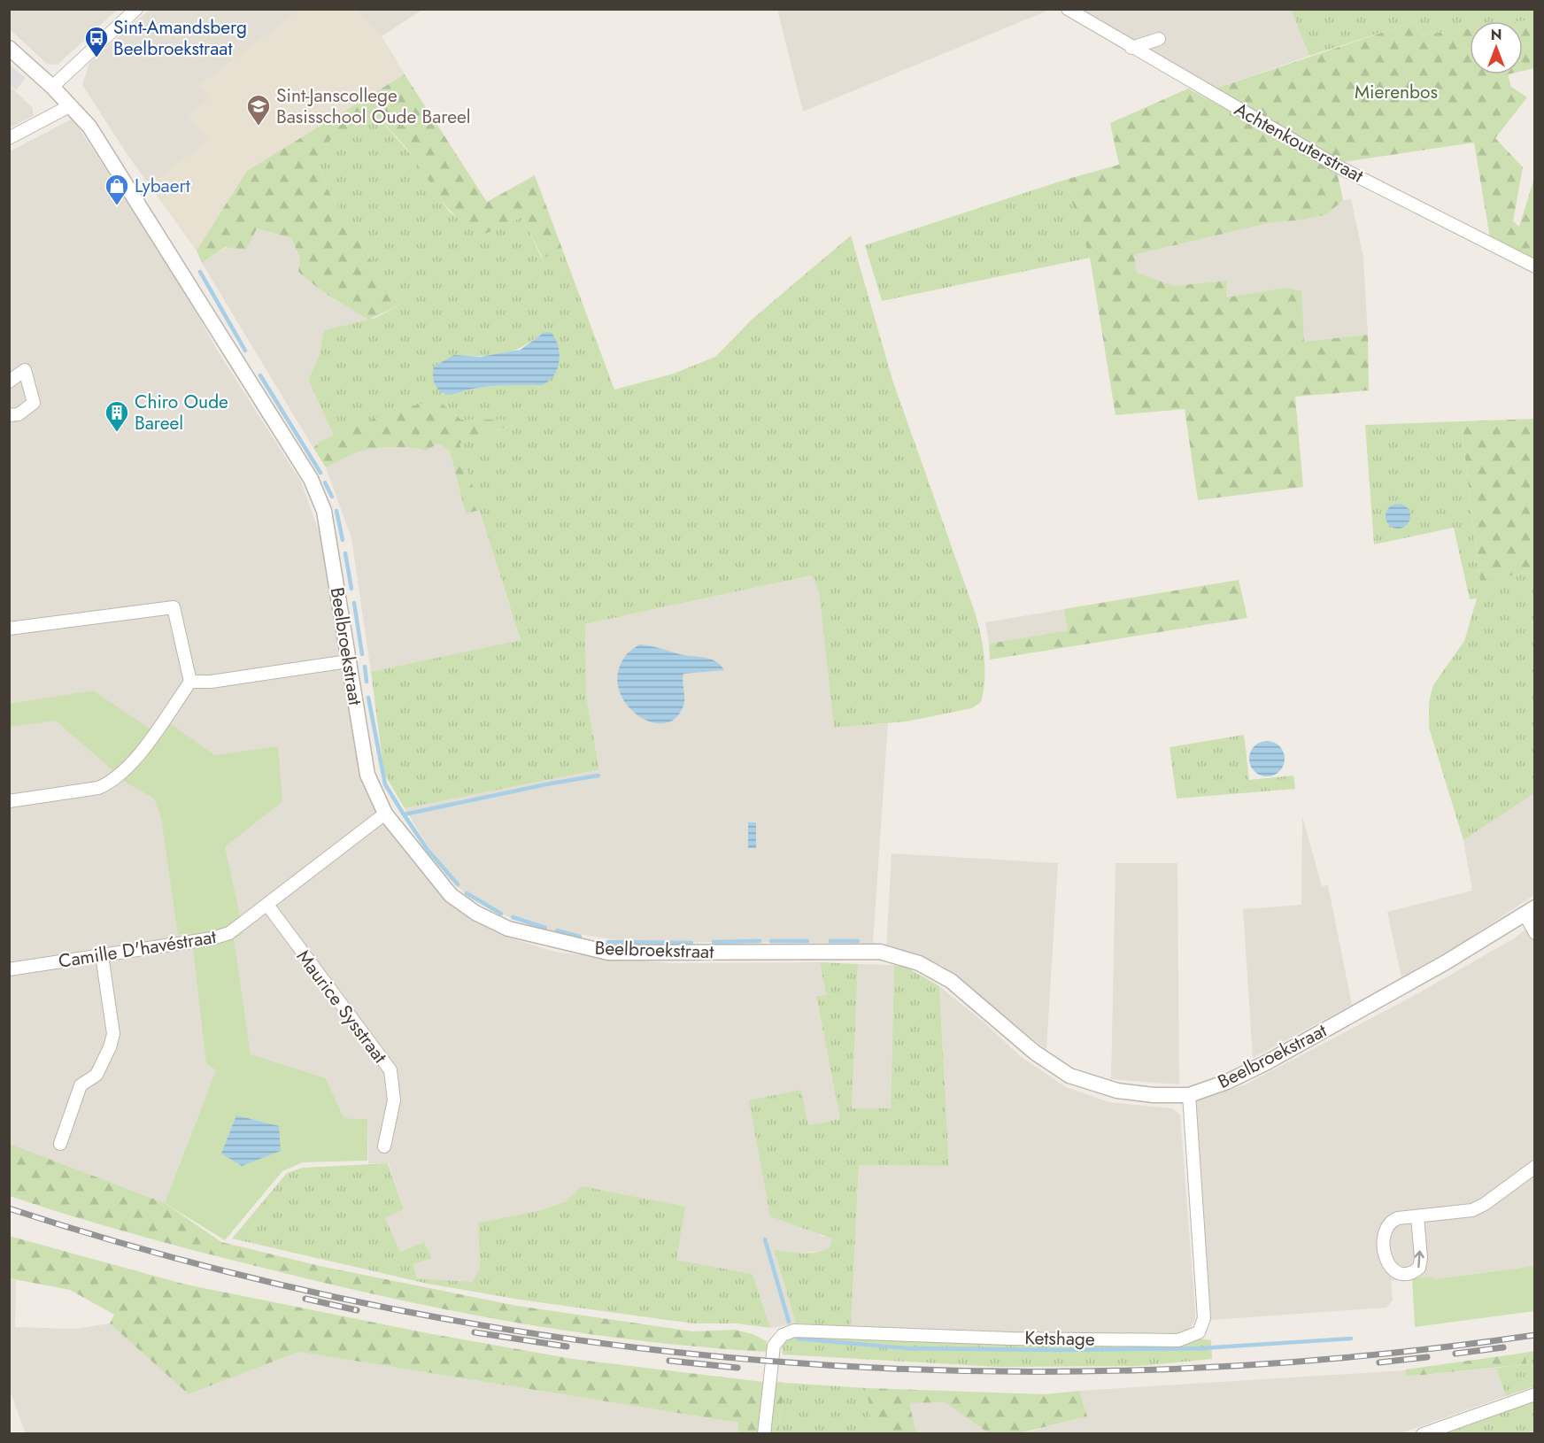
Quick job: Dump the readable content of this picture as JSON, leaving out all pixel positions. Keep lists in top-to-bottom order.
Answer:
{
  "streets": {
    "street": [
      "Achtenkouterstraat",
      "Beelbroekstraat",
      "Camille D'havéstraat",
      "Maurice Sysstraat",
      "Ketshage"
    ]
  },
  "crossings": [
    ["Beelbroekstraat", "Camille D'havéstraat"],
    ["Beelbroekstraat", "Ketshage"],
    ["Camille D'havéstraat", "Maurice Sysstraat"]
  ],
  "parks": ["Mierenbos"],
  "places": {
    "bus stop": ["Sint-Amandsberg Beelbroekstraat"],
    "school or university": ["Sint-Janscollege Basisschool Oude Bareel"],
    "shop": ["Lybaert"],
    "building": ["Chiro Oude Bareel"]
  },
  "north": "top"
}
